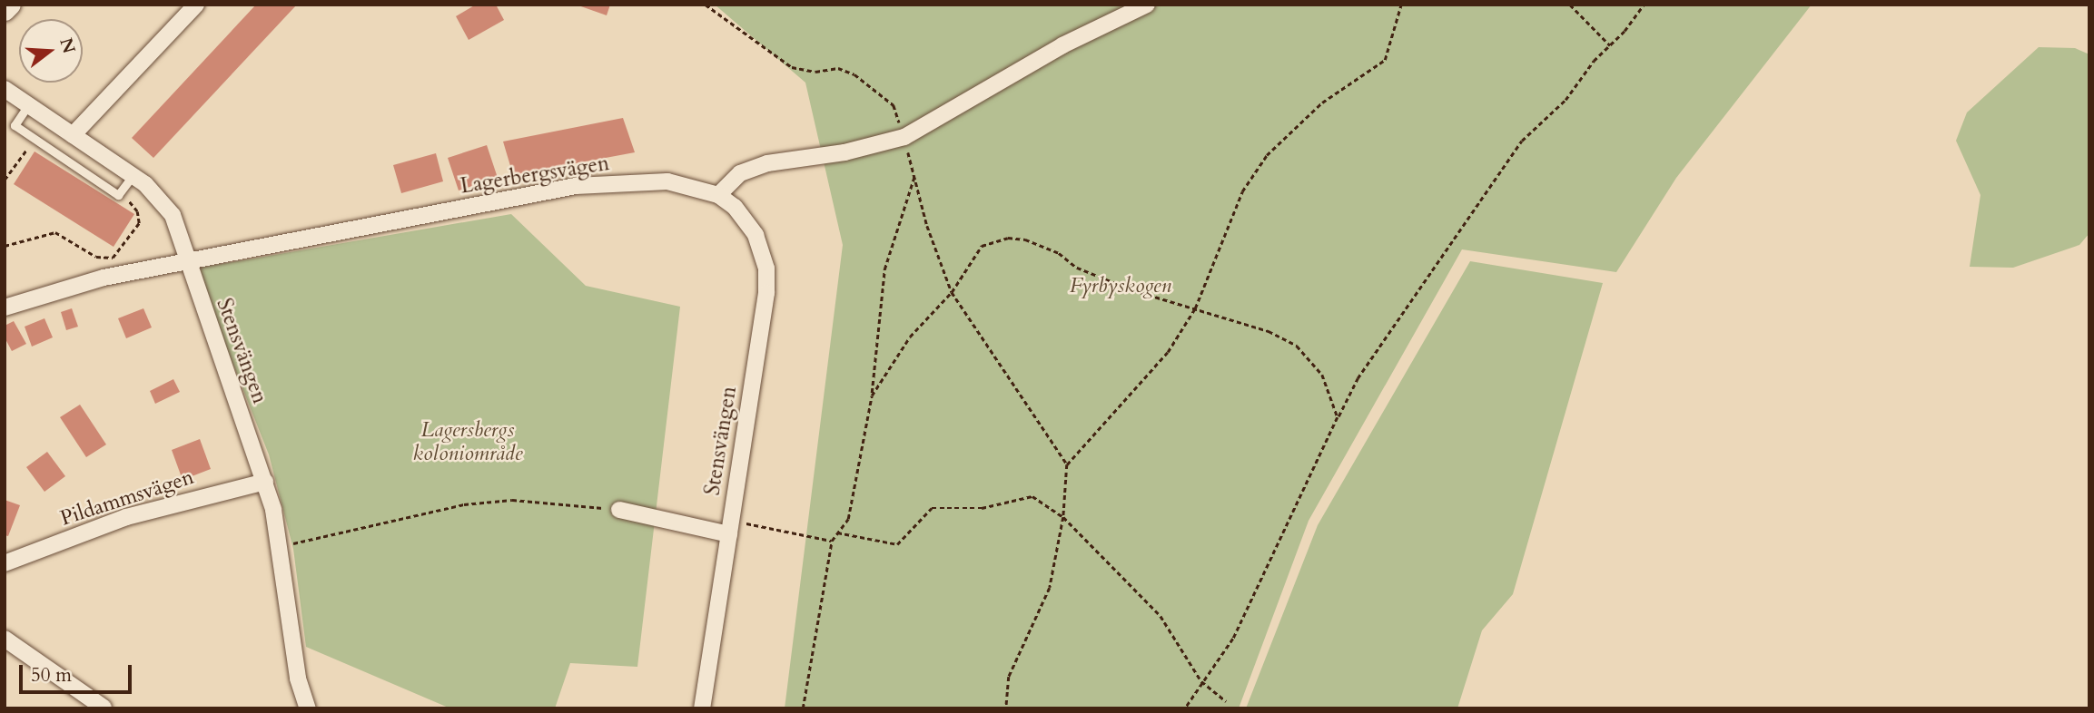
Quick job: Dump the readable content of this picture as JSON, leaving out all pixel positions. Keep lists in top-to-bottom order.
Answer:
{
  "streets": {
    "street": ["Lagerbergsvägen", "Stensvängen", "Pildammsvägen"]
  },
  "crossings": [
    ["Lagerbergsvägen", "Stensvängen"],
    ["Stensvängen", "Pildammsvägen"]
  ],
  "parks": ["Fyrbyskogen", "Lagersbergs koloniområde"],
  "scale_bar": "50 m",
  "north": "right"
}
